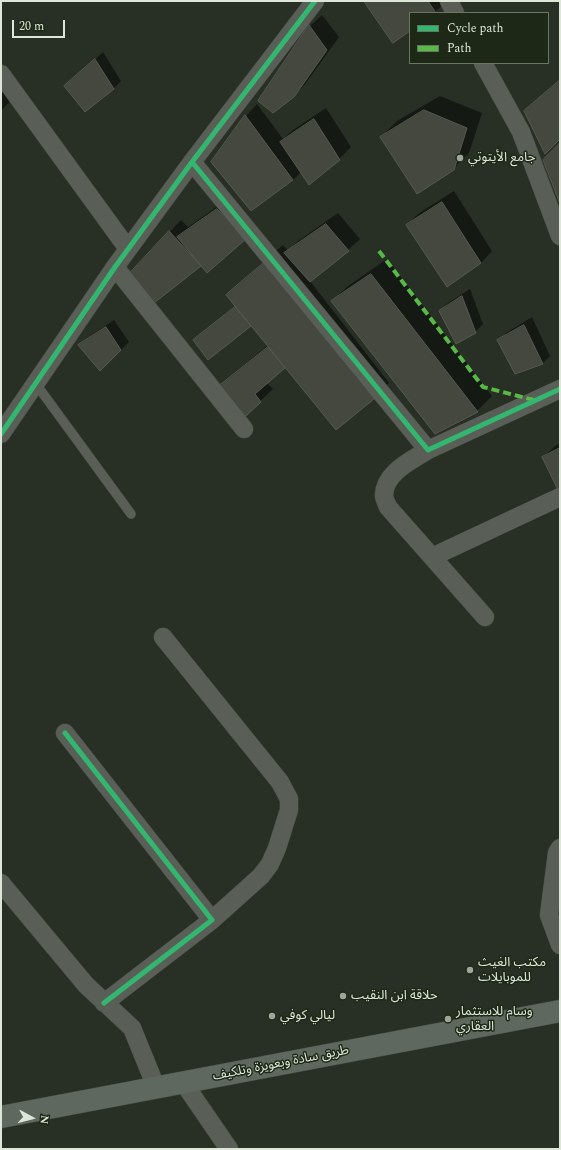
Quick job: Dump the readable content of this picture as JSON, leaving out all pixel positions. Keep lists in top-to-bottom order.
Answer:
{
  "streets": {
    "main road": ["طريق سادة وبعويزة وتلكيف"]
  },
  "places": [
    "جامع الأيتوتي",
    "مكتب الغيث للموبايلات",
    "حلاقة ابن النقيب",
    "ليالي كوفي",
    "وسام للاستثمار العقاري"
  ],
  "legend": ["Cycle path", "Path"],
  "scale_bar": "20 m",
  "north": "right"
}
